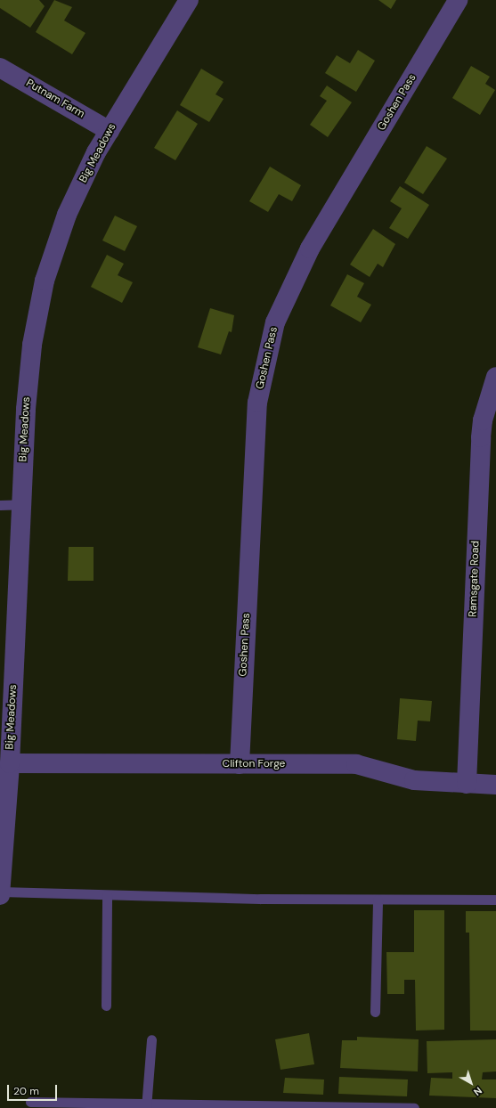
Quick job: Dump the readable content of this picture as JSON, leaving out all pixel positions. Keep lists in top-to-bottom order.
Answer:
{
  "streets": {
    "street": [
      "Putnam Farm",
      "Goshen Pass",
      "Big Meadows",
      "Ramsgate Road",
      "Clifton Forge"
    ]
  },
  "crossings": [
    ["Putnam Farm", "Big Meadows"],
    ["Goshen Pass", "Clifton Forge"],
    ["Big Meadows", "Clifton Forge"],
    ["Ramsgate Road", "Clifton Forge"]
  ],
  "scale_bar": "20 m",
  "north": "bottom right"
}
